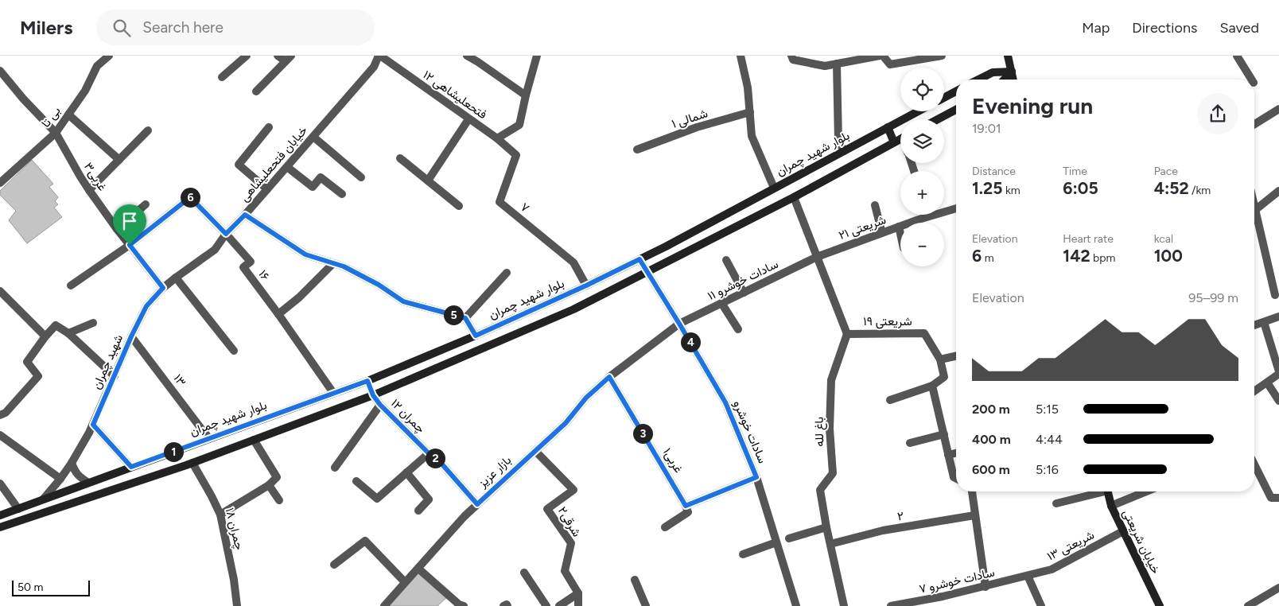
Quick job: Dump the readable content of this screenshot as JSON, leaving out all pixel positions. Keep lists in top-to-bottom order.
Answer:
{
  "streets": {
    "main road": ["بلوار شهید چمران", "خیابان شریعتی"],
    "street": [
      "فتحعلیشاهی ۱۲",
      "بی تا",
      "شمالی ۱",
      "خیابان فتحعلیشاهی",
      "غربی۳",
      "۷",
      "شریعتی ۲۱",
      "۱۶",
      "سادات خوشرو ۱۱",
      "شریعتی ۱۹",
      "شهید چمران",
      "۱۳",
      "چمران ۱۲",
      "سادات خوشرو",
      "باغ لله",
      "غربی۱",
      "بازار عزیز",
      "۲",
      "شرقی۲",
      "چمران ۱۸",
      "شریعتی ۱۳",
      "سادات خوشرو ۷"
    ]
  },
  "crossings": [
    ["فتحعلیشاهی ۱۲", "خیابان فتحعلیشاهی"],
    ["فتحعلیشاهی ۱۲", "۷"],
    ["بی تا", "غربی۳"],
    ["بلوار شهید چمران", "۷"],
    ["بلوار شهید چمران", "شهید چمران"],
    ["بلوار شهید چمران", "۱۳"],
    ["بلوار شهید چمران", "سادات خوشرو"],
    ["خیابان فتحعلیشاهی", "۱۶"],
    ["خیابان فتحعلیشاهی", "شهید چمران"],
    ["غربی۳", "شهید چمران"],
    ["شریعتی ۲۱", "سادات خوشرو ۱۱"],
    ["سادات خوشرو ۱۱", "سادات خوشرو"],
    ["سادات خوشرو ۱۱", "غربی۱"],
    ["سادات خوشرو ۱۱", "بازار عزیز"],
    ["شریعتی ۱۹", "باغ لله"],
    ["شهید چمران", "۱۳"],
    ["چمران ۱۲", "بازار عزیز"],
    ["غربی۱", "بازار عزیز"],
    ["بازار عزیز", "شرقی۲"],
    ["خیابان شریعتی", "شریعتی ۱۳"],
    ["شریعتی ۱۳", "سادات خوشرو ۷"]
  ],
  "scale_bar": "50 m",
  "page": {
    "header": "Milers",
    "search": "Search here",
    "nav": ["Map", "Directions", "Saved"],
    "map_buttons": ["+", "−"],
    "heading": ["Evening run", "19:01"],
    "stats": [
      ["Distance", "1.25 km"],
      ["Time", "6:05"],
      ["Pace", "4:52 /km"],
      ["Elevation", "6 m"],
      ["Heart rate", "142 bpm"],
      ["kcal", "100"]
    ],
    "pins": [
      "6",
      "5",
      "4",
      "3",
      "1",
      "2"
    ],
    "chart": ["Elevation", "95–99 m"],
    "list": [
      {
        "name": "200 m",
        "note": "5:15"
      },
      {
        "name": "400 m",
        "note": "4:44"
      },
      {
        "name": "600 m",
        "note": "5:16"
      }
    ],
    "scale": "50 m"
  }
}
